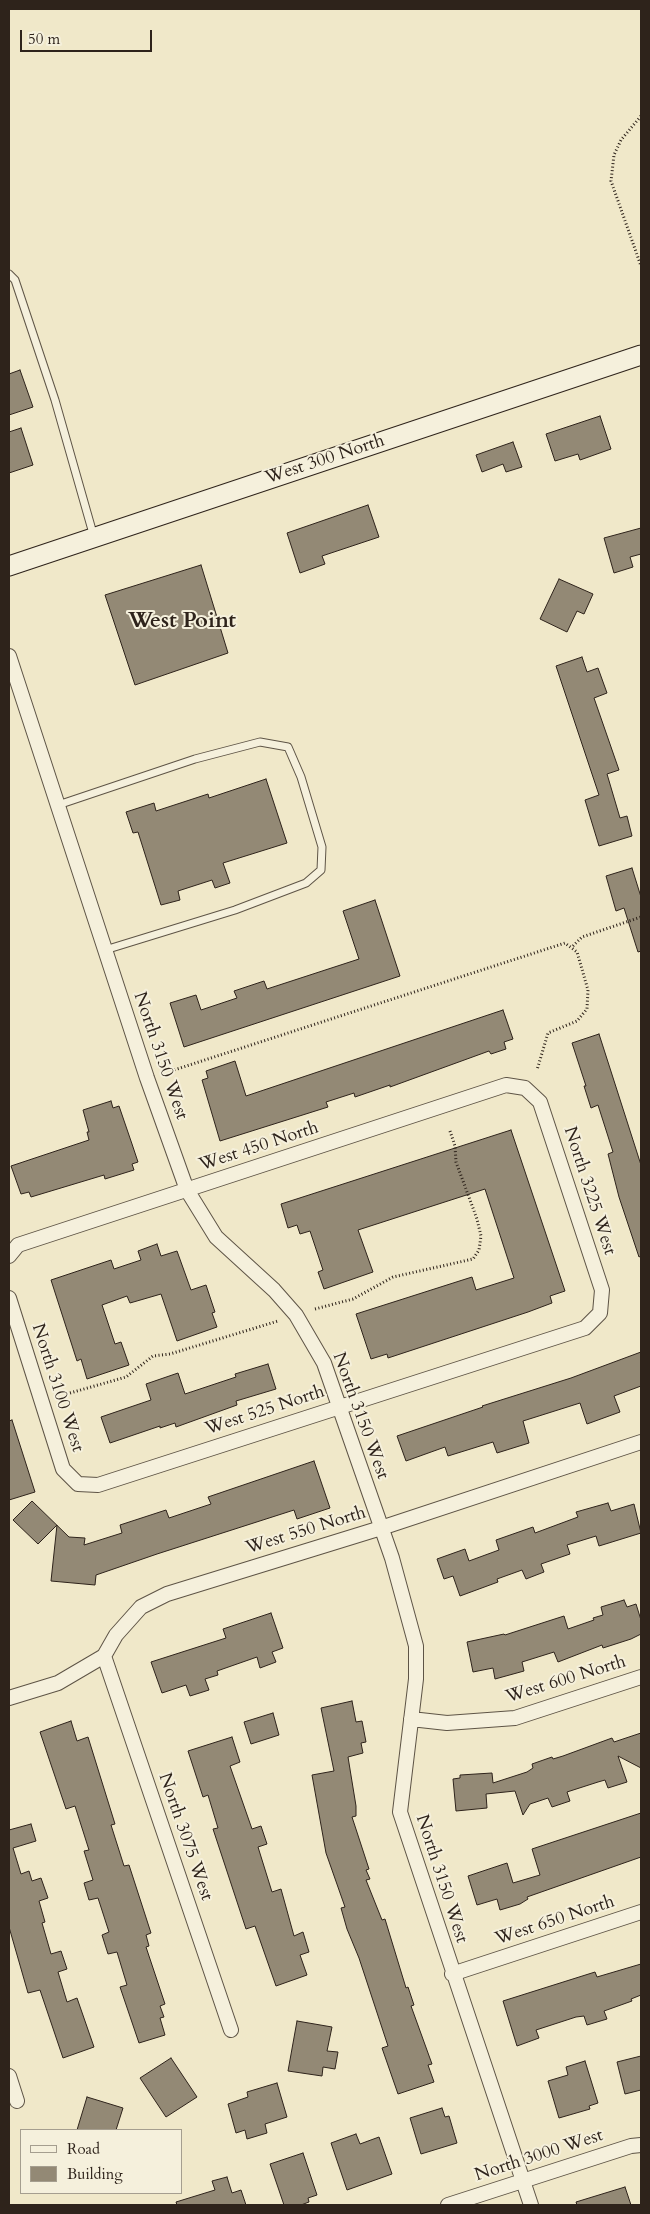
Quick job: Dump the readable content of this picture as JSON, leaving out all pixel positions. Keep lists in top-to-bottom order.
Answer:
{
  "streets": {
    "main road": ["West 300 North"],
    "street": [
      "North 3150 West",
      "West 450 North",
      "North 3225 West",
      "North 3100 West",
      "West 525 North",
      "West 550 North",
      "West 600 North",
      "North 3075 West",
      "West 650 North",
      "North 3000 West"
    ]
  },
  "crossings": [
    ["North 3150 West", "West 450 North"],
    ["North 3150 West", "West 525 North"],
    ["North 3150 West", "West 550 North"],
    ["North 3150 West", "West 600 North"],
    ["North 3150 West", "West 650 North"],
    ["North 3150 West", "North 3000 West"],
    ["West 450 North", "North 3225 West"],
    ["North 3225 West", "West 525 North"],
    ["North 3100 West", "West 525 North"],
    ["West 550 North", "North 3075 West"]
  ],
  "districts": ["West Point"],
  "legend": ["Road", "Building"],
  "scale_bar": "50 m"
}
